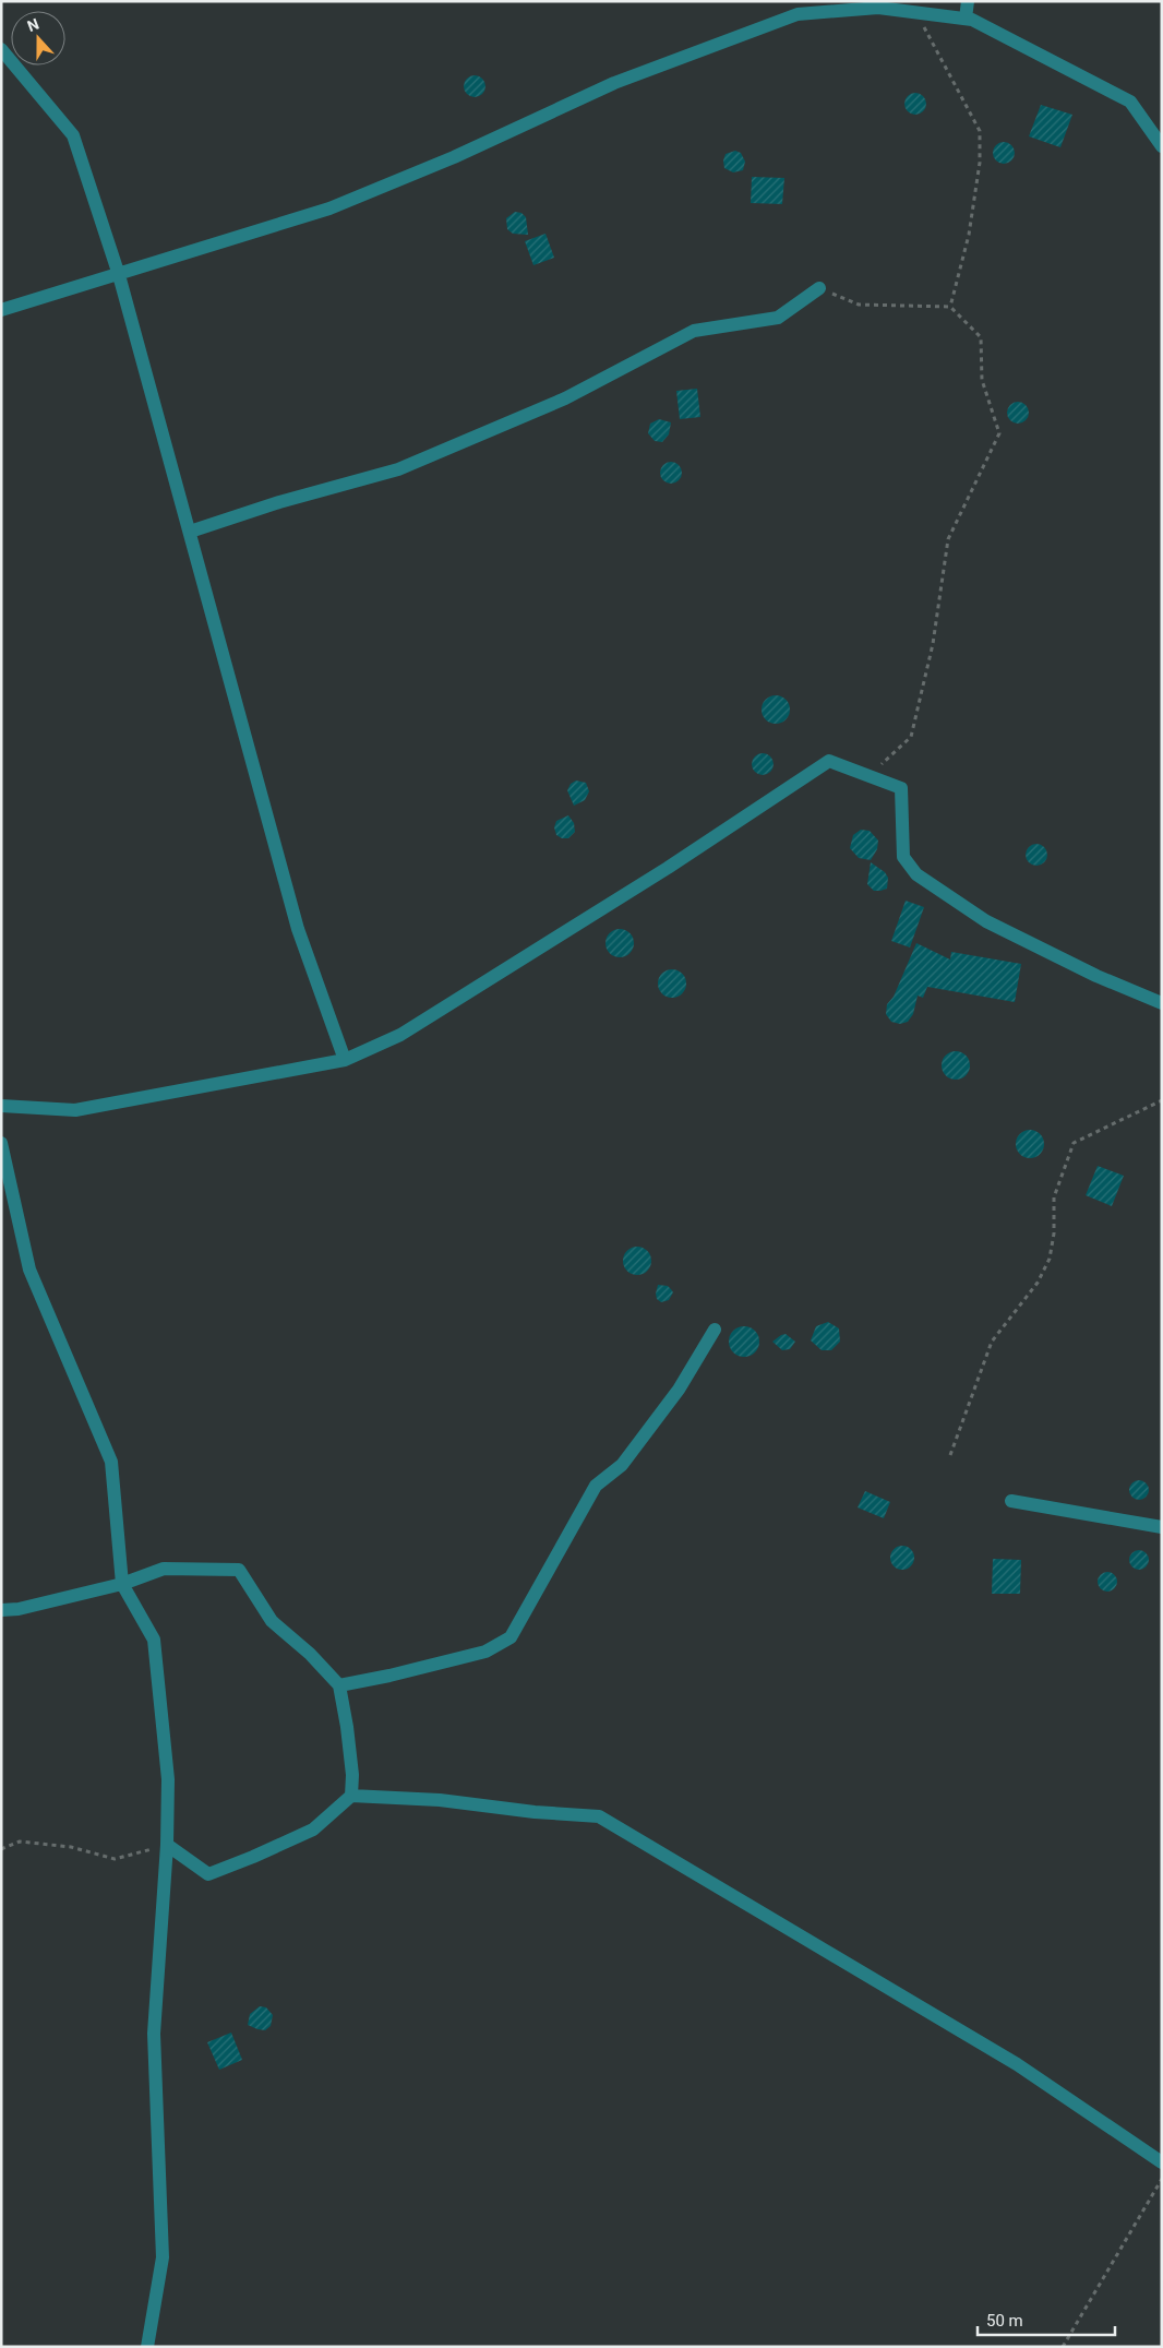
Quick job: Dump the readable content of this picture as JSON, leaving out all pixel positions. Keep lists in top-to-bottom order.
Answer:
{
  "scale_bar": "50 m",
  "north": "top"
}
